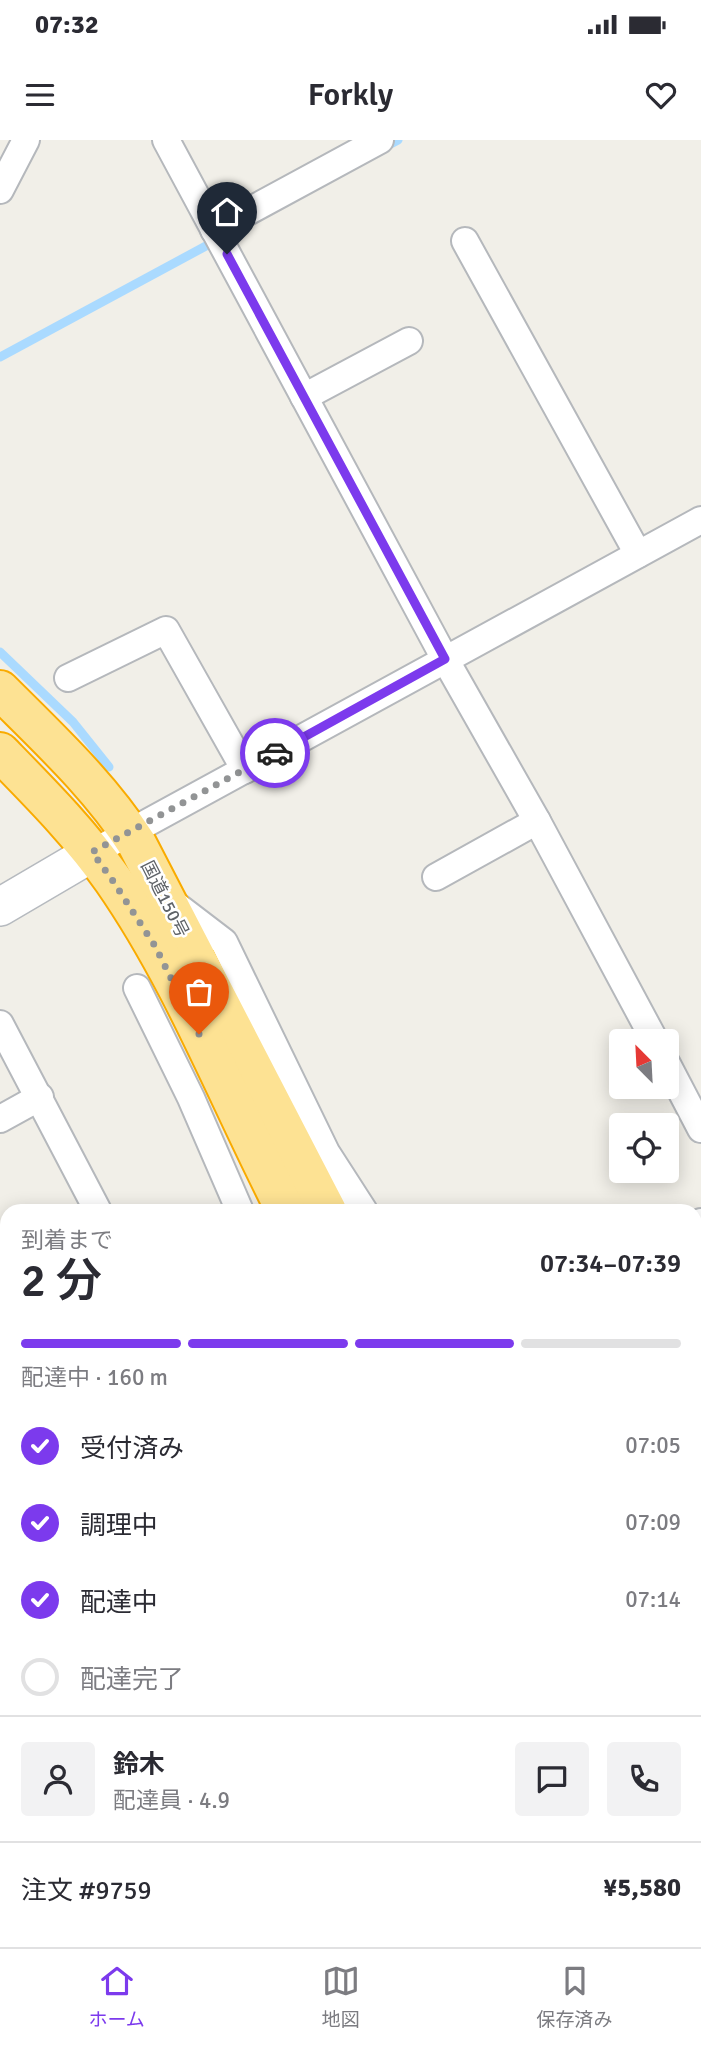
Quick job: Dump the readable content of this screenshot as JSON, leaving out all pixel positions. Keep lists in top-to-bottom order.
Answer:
{
  "streets": {
    "highway": ["国道150号"]
  },
  "north": "top left",
  "page": {
    "status": "07:32",
    "header": "Forkly",
    "heading": ["2 分", "到着まで", "07:34–07:39"],
    "panel": [
      "鈴木",
      "配達員 · 4.9",
      "注文 #9759",
      "¥5,580"
    ],
    "bar": "配達中 · 160 m",
    "list": [
      ["受付済み", "07:05"],
      ["調理中", "07:09"],
      ["配達中", "07:14"],
      "配達完了"
    ],
    "tabs": ["ホーム", "地図", "保存済み"]
  }
}
